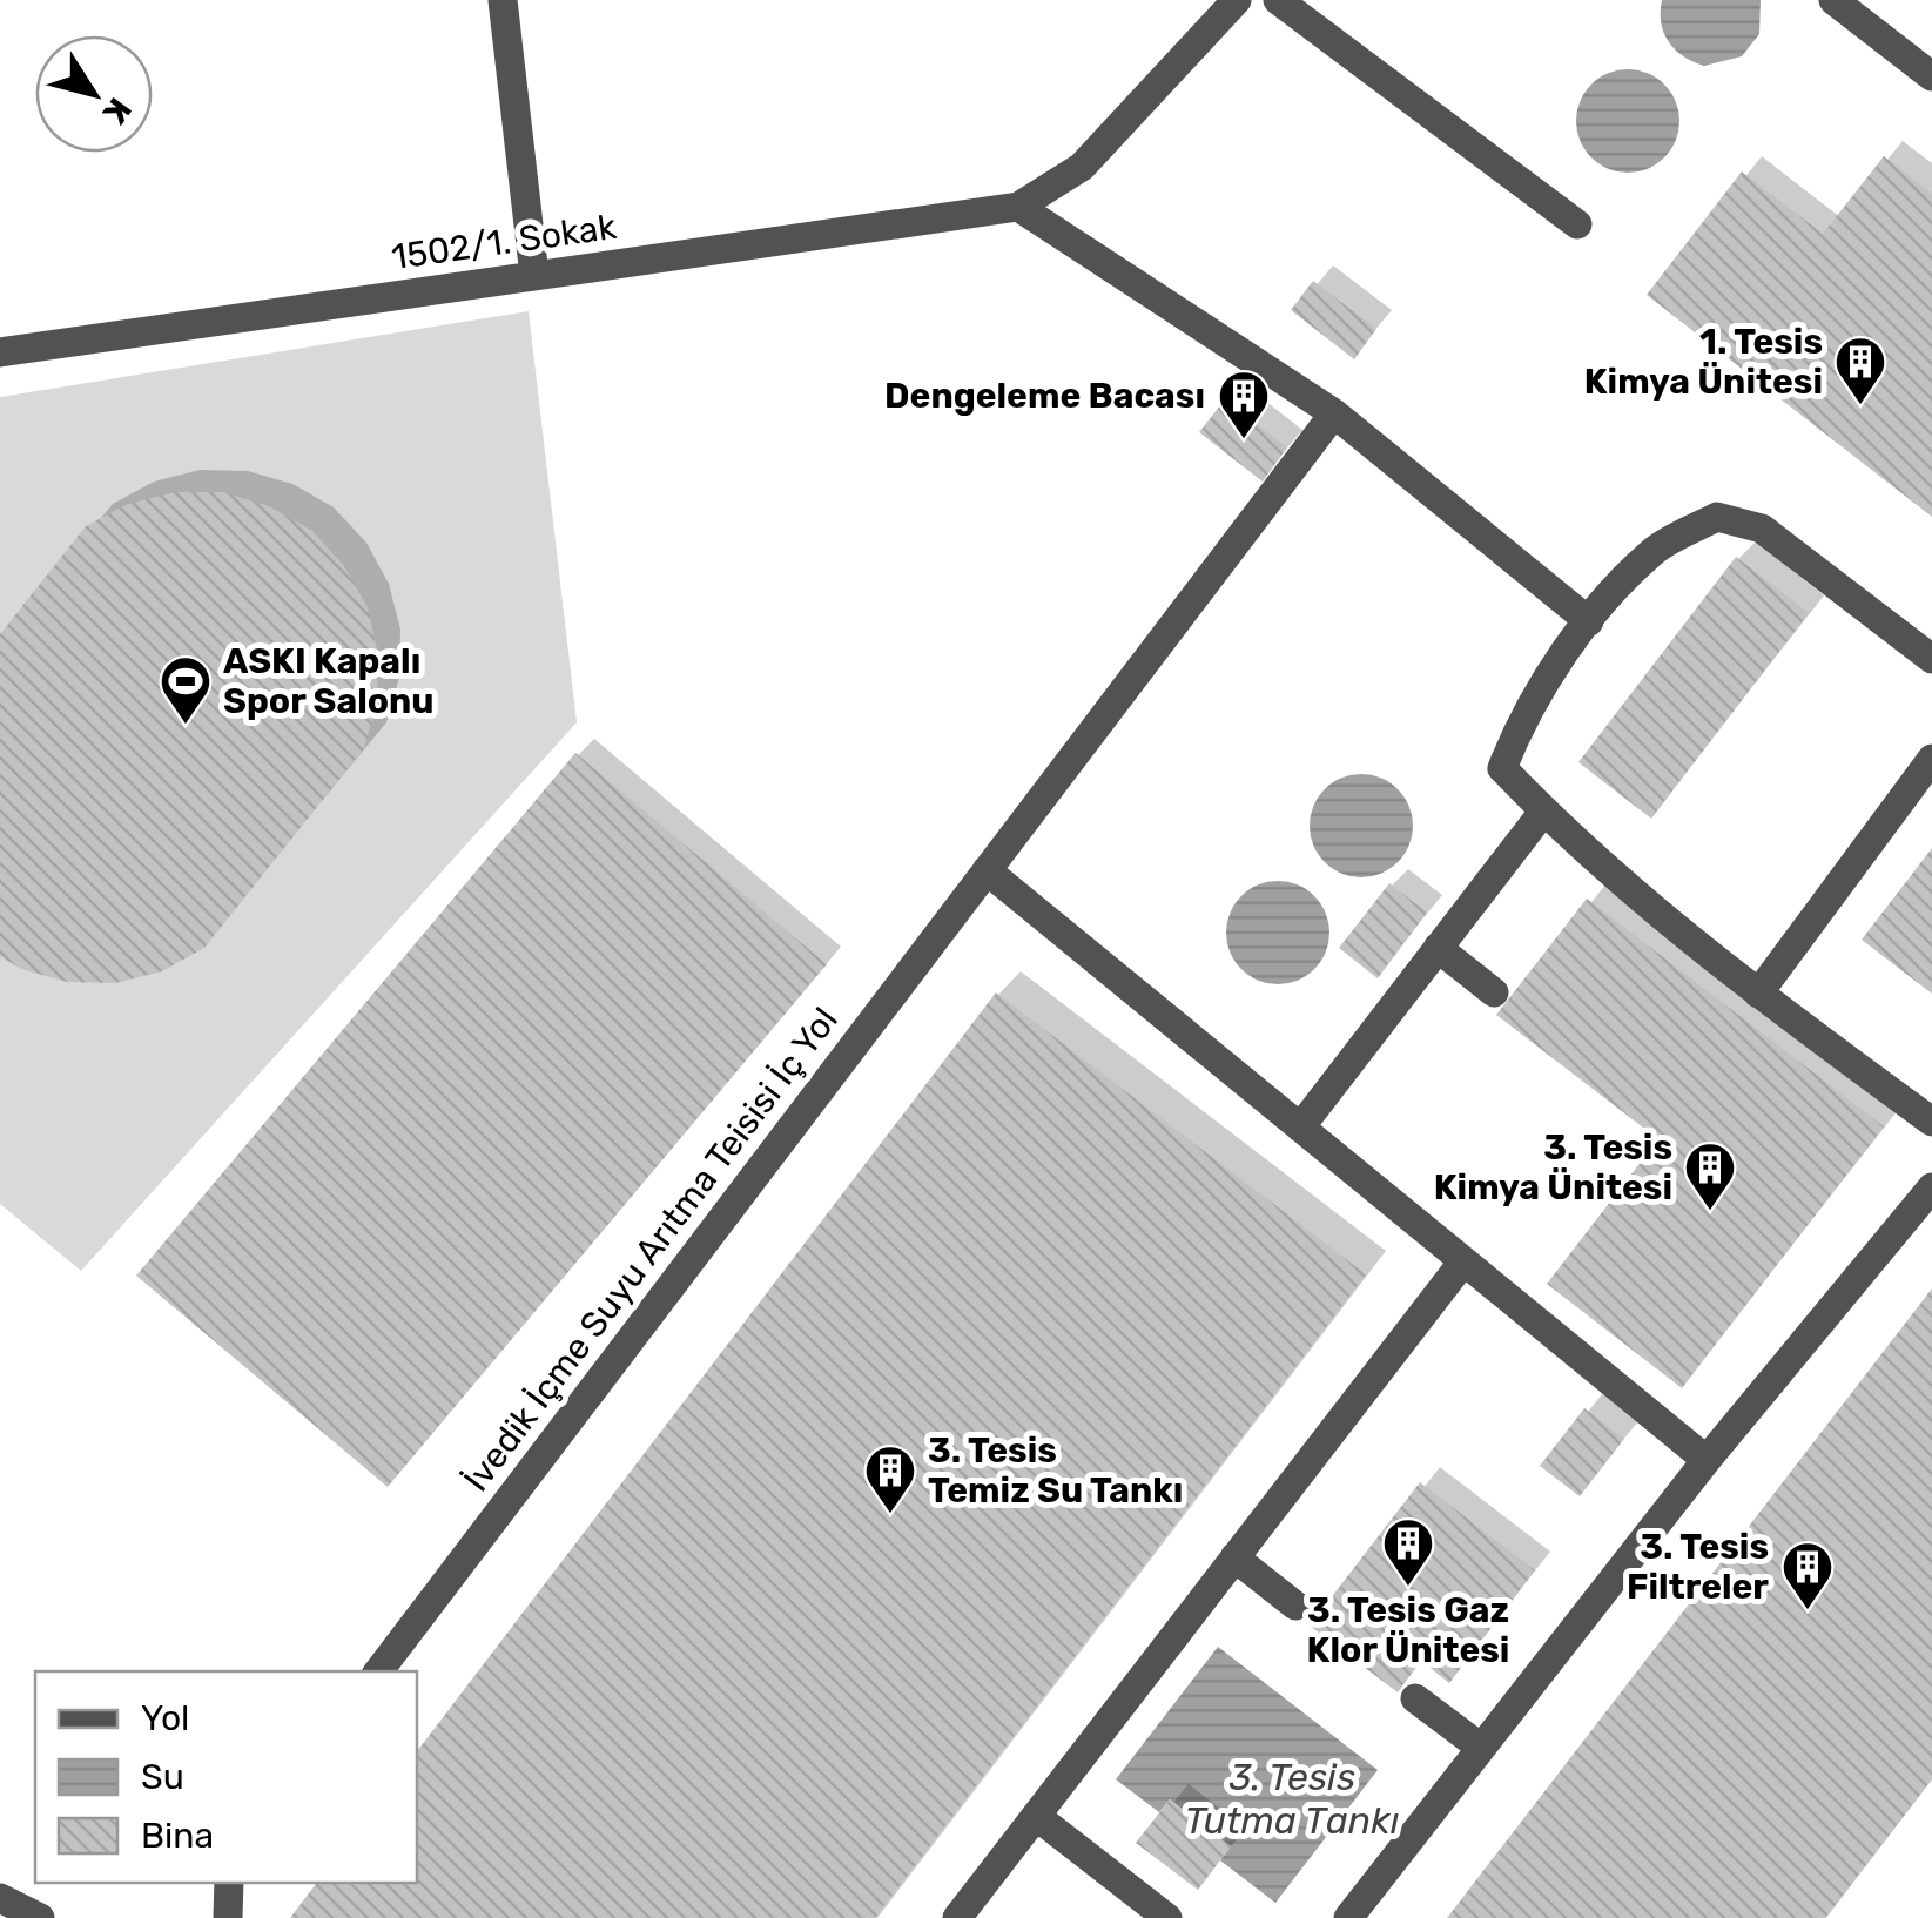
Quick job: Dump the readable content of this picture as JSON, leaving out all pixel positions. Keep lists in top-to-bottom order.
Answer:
{
  "streets": {
    "street": ["1502/1. Sokak", "İvedik İçme Suyu Arıtma Teisisi İç Yol"]
  },
  "water": ["3. Tesis Tutma Tankı"],
  "places": {
    "building": [
      "1. Tesis Kimya Ünitesi",
      "Dengeleme Bacası",
      "3. Tesis Kimya Ünitesi",
      "3. Tesis Temiz Su Tankı",
      "3. Tesis Gaz Klor Ünitesi",
      "3. Tesis Filtreler"
    ],
    "sports": ["ASKI Kapalı Spor Salonu"]
  },
  "legend": ["Yol", "Su", "Bina"],
  "north": "bottom right"
}
